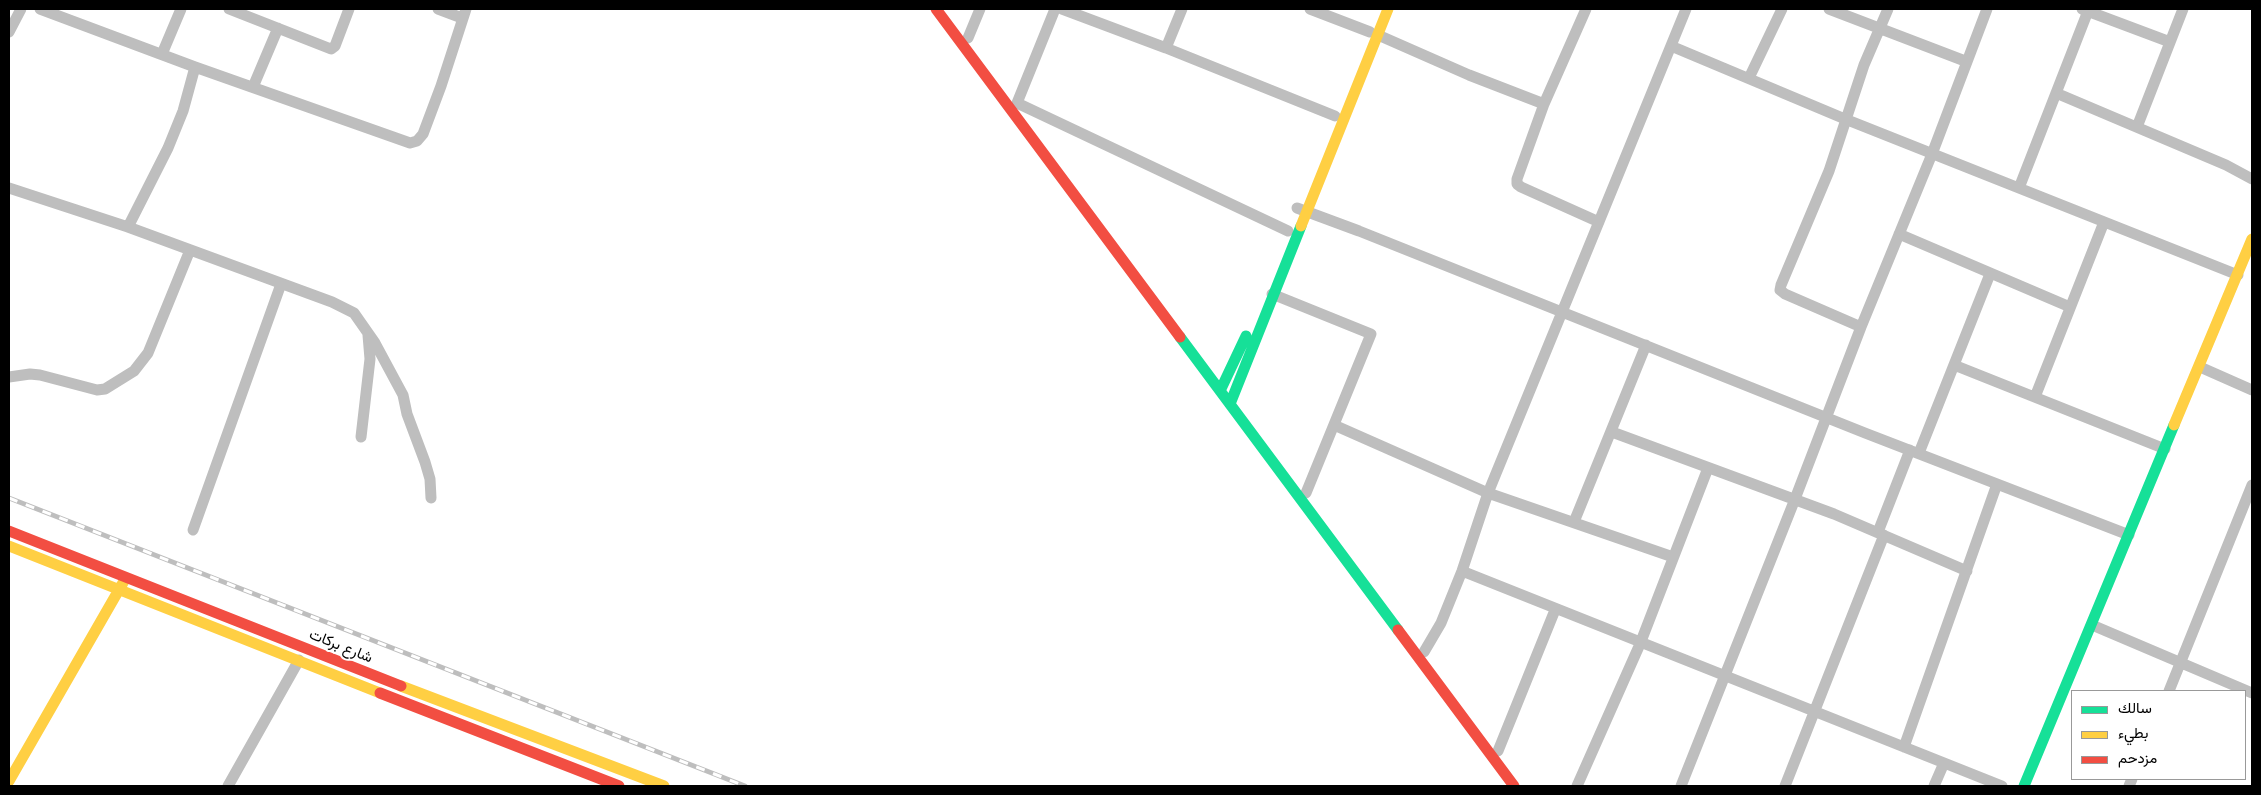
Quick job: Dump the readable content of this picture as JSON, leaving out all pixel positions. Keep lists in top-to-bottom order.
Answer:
{
  "streets": {
    "street": ["شارع بركات"]
  },
  "legend": ["سالك", "بطيء", "مزدحم"]
}
